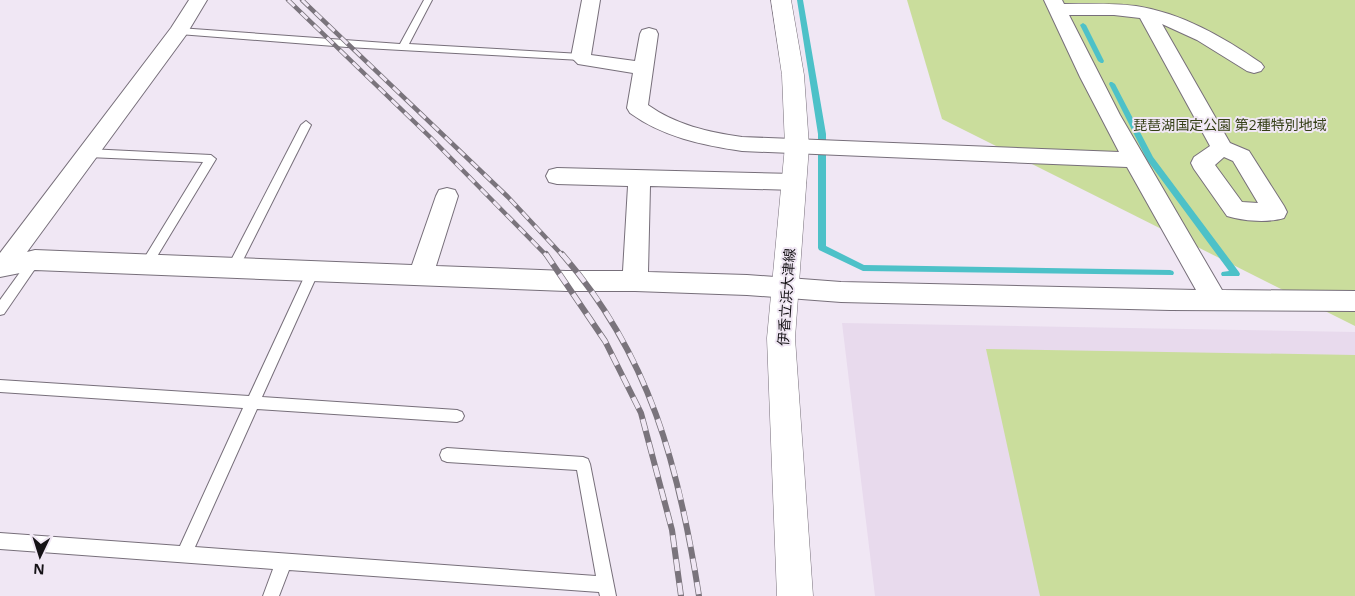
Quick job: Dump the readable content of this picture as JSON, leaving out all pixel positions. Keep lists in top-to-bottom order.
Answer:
{
  "streets": {
    "main road": ["伊香立浜大津線"]
  },
  "parks": ["琵琶湖国定公園 第2種特別地域"],
  "north": "bottom"
}
